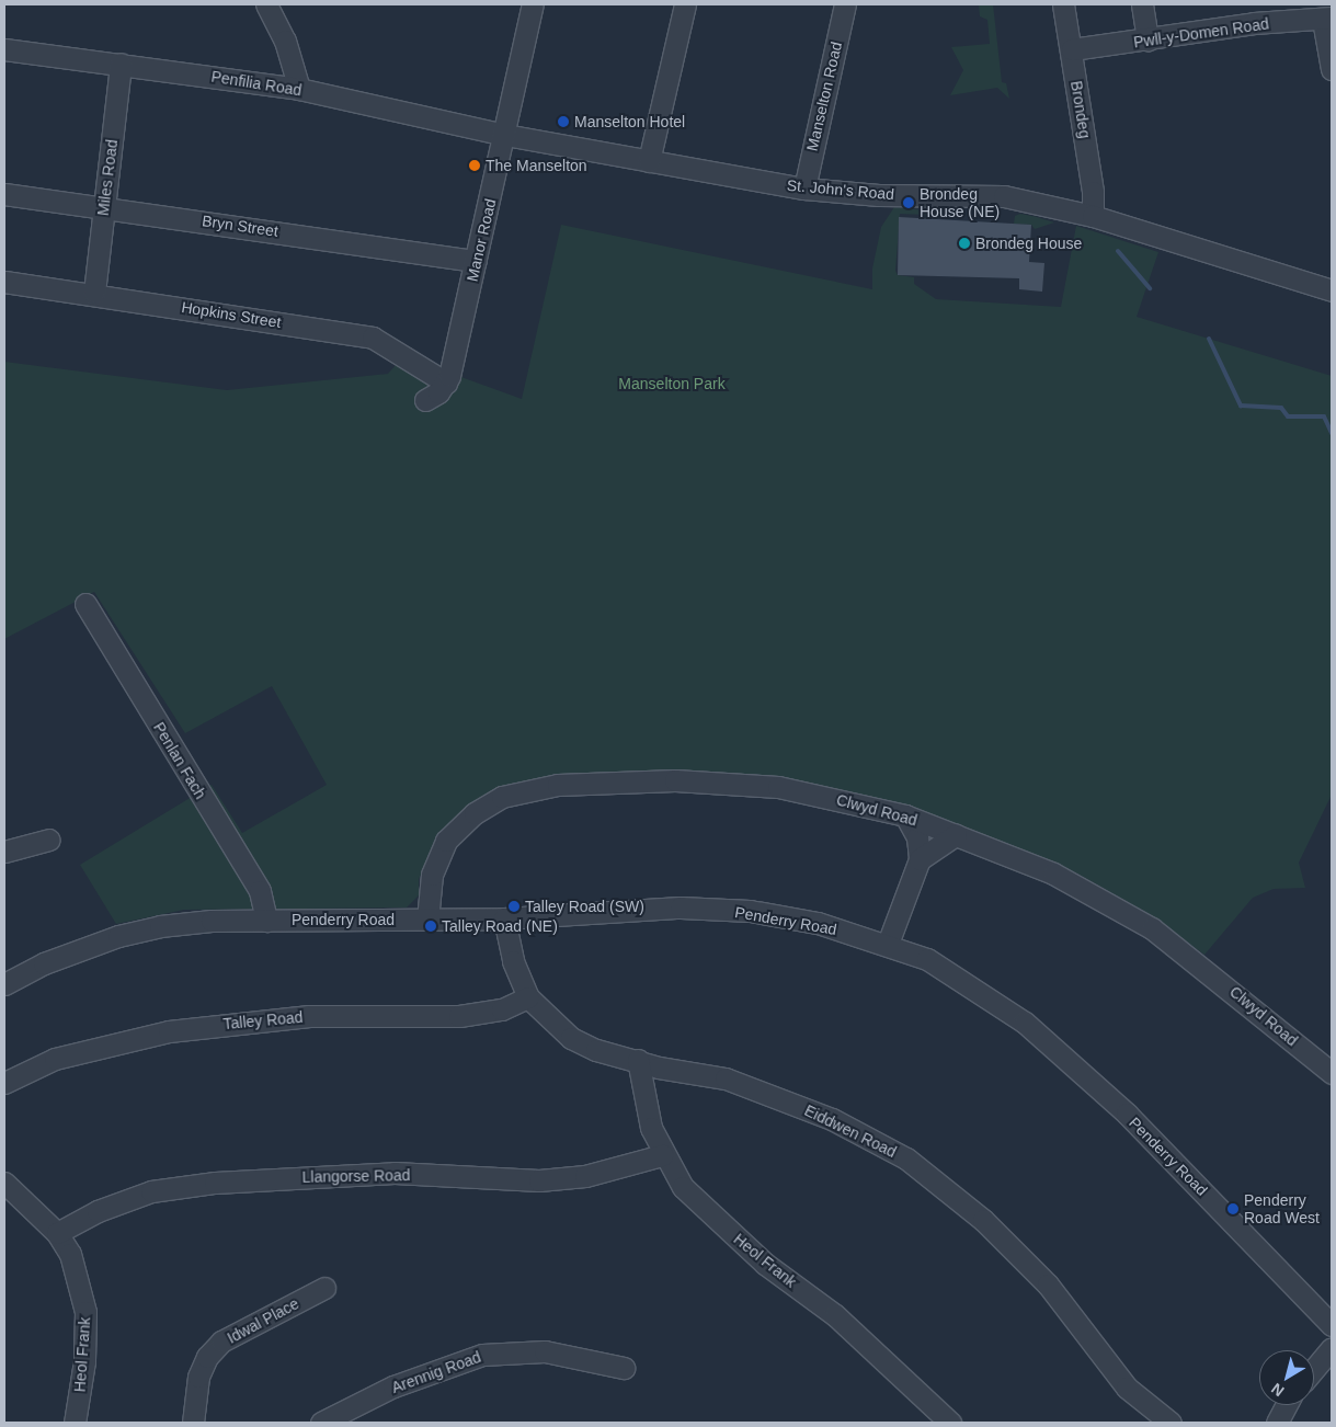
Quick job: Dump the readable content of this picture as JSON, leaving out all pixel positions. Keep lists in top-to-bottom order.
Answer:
{
  "streets": {
    "street": [
      "Pwll-y-Domen Road",
      "Penfilia Road",
      "Manselton Road",
      "Brondeg",
      "Miles Road",
      "St. John's Road",
      "Bryn Street",
      "Manor Road",
      "Hopkins Street",
      "Penlan Fach",
      "Clwyd Road",
      "Penderry Road",
      "Talley Road",
      "Eiddwen Road",
      "Llangorse Road",
      "Heol Frank",
      "Idwal Place",
      "Arennig Road"
    ]
  },
  "crossings": [
    ["Pwll-y-Domen Road", "Brondeg"],
    ["Penfilia Road", "Miles Road"],
    ["Penfilia Road", "St. John's Road"],
    ["Penfilia Road", "Manor Road"],
    ["Manselton Road", "St. John's Road"],
    ["Brondeg", "St. John's Road"],
    ["Miles Road", "Bryn Street"],
    ["Miles Road", "Hopkins Street"],
    ["St. John's Road", "Manor Road"],
    ["Bryn Street", "Manor Road"],
    ["Manor Road", "Hopkins Street"],
    ["Penlan Fach", "Penderry Road"],
    ["Clwyd Road", "Penderry Road"],
    ["Penderry Road", "Eiddwen Road"],
    ["Talley Road", "Eiddwen Road"],
    ["Eiddwen Road", "Heol Frank"],
    ["Llangorse Road", "Heol Frank"]
  ],
  "parks": ["Manselton Park"],
  "places": [
    "Manselton Hotel",
    "The Manselton",
    "Brondeg House (NE)",
    "Brondeg House",
    "Talley Road (SW)",
    "Talley Road (NE)",
    "Penderry Road West"
  ],
  "north": "bottom left"
}
